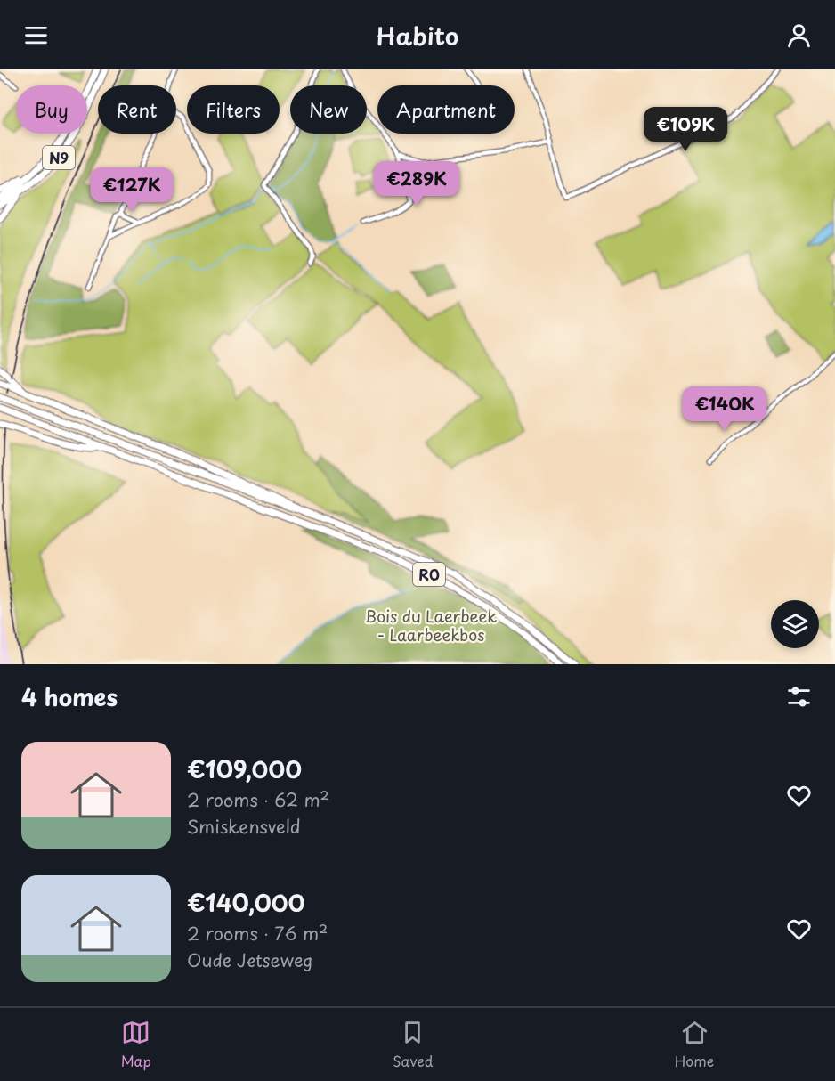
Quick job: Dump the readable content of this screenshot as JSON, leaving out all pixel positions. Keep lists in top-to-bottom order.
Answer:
{
  "streets": {
    "highway": ["N9", "R0"]
  },
  "parks": ["Bois du Laerbeek - Laarbeekbos"],
  "page": {
    "header": "Habito",
    "chip": [
      "Buy",
      "Rent",
      "Filters",
      "New",
      "Apartment"
    ],
    "price": [
      "€109K",
      "€289K",
      "€127K",
      "€140K"
    ],
    "heading": "4 homes",
    "list": [
      {
        "name": "€109,000",
        "note": "2 rooms · 62 m² · Smiskensveld"
      },
      {
        "name": "€140,000",
        "note": "2 rooms · 76 m² · Oude Jetseweg"
      }
    ],
    "tabs": ["Map", "Saved", "Home"]
  }
}
